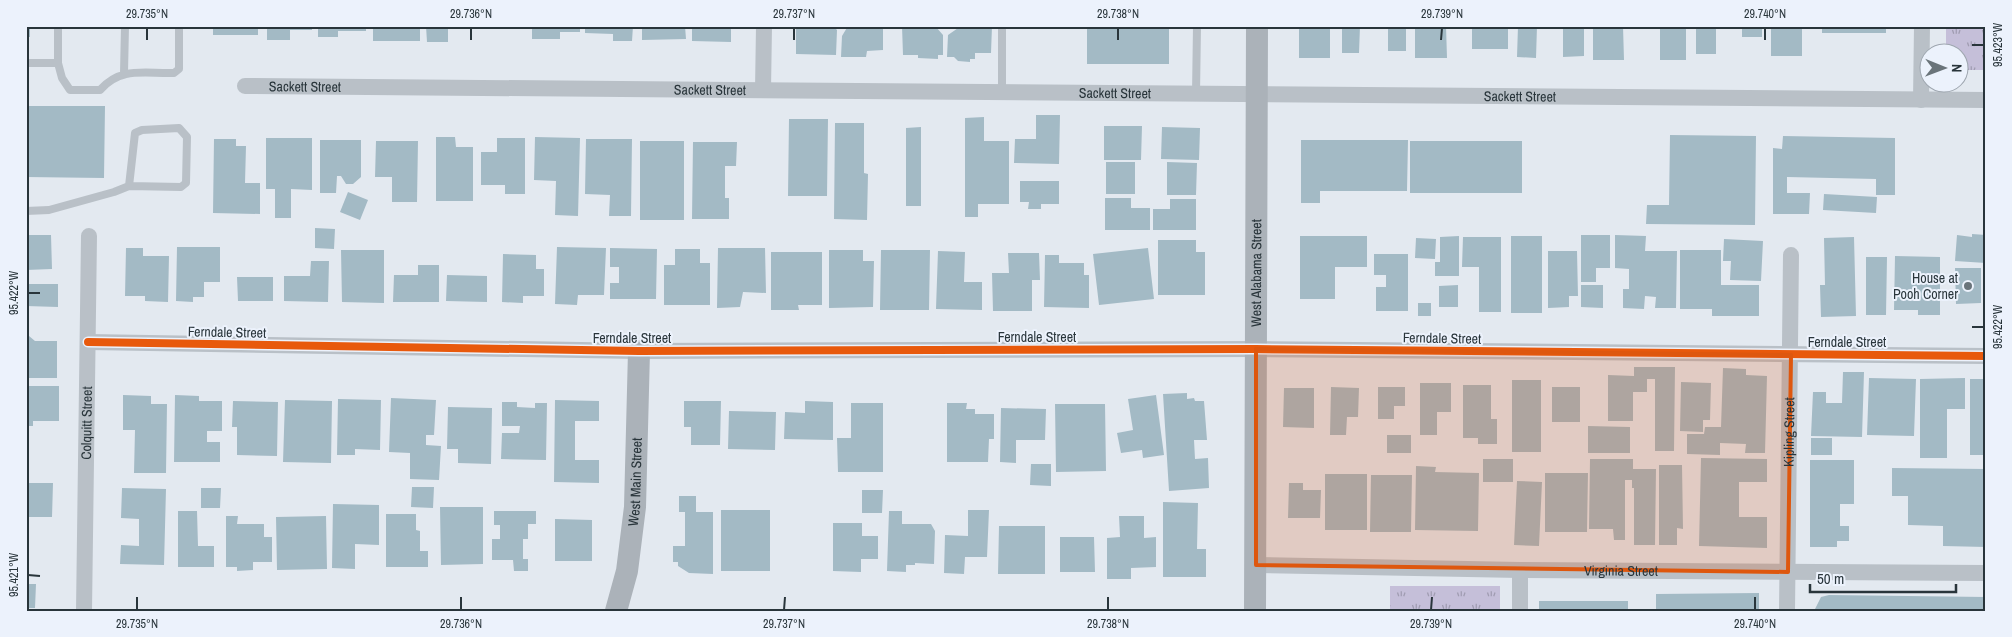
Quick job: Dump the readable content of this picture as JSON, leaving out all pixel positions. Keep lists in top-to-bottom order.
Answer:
{
  "streets": {
    "street": [
      "Sackett Street",
      "West Alabama Street",
      "Ferndale Street",
      "Colquitt Street",
      "Kipling Street",
      "West Main Street",
      "Virginia Street"
    ]
  },
  "crossings": [
    ["Sackett Street", "West Alabama Street"],
    ["West Alabama Street", "Ferndale Street"],
    ["West Alabama Street", "Virginia Street"],
    ["Ferndale Street", "Colquitt Street"],
    ["Ferndale Street", "Kipling Street"],
    ["Ferndale Street", "West Main Street"],
    ["Kipling Street", "Virginia Street"]
  ],
  "places": ["House at Pooh Corner"],
  "scale_bar": "50 m",
  "north": "right",
  "coordinates": [
    "29.735°N",
    "29.736°N",
    "29.737°N",
    "29.738°N",
    "29.739°N",
    "29.740°N",
    "95.423°W",
    "95.422°W",
    "95.421°W"
  ]
}
